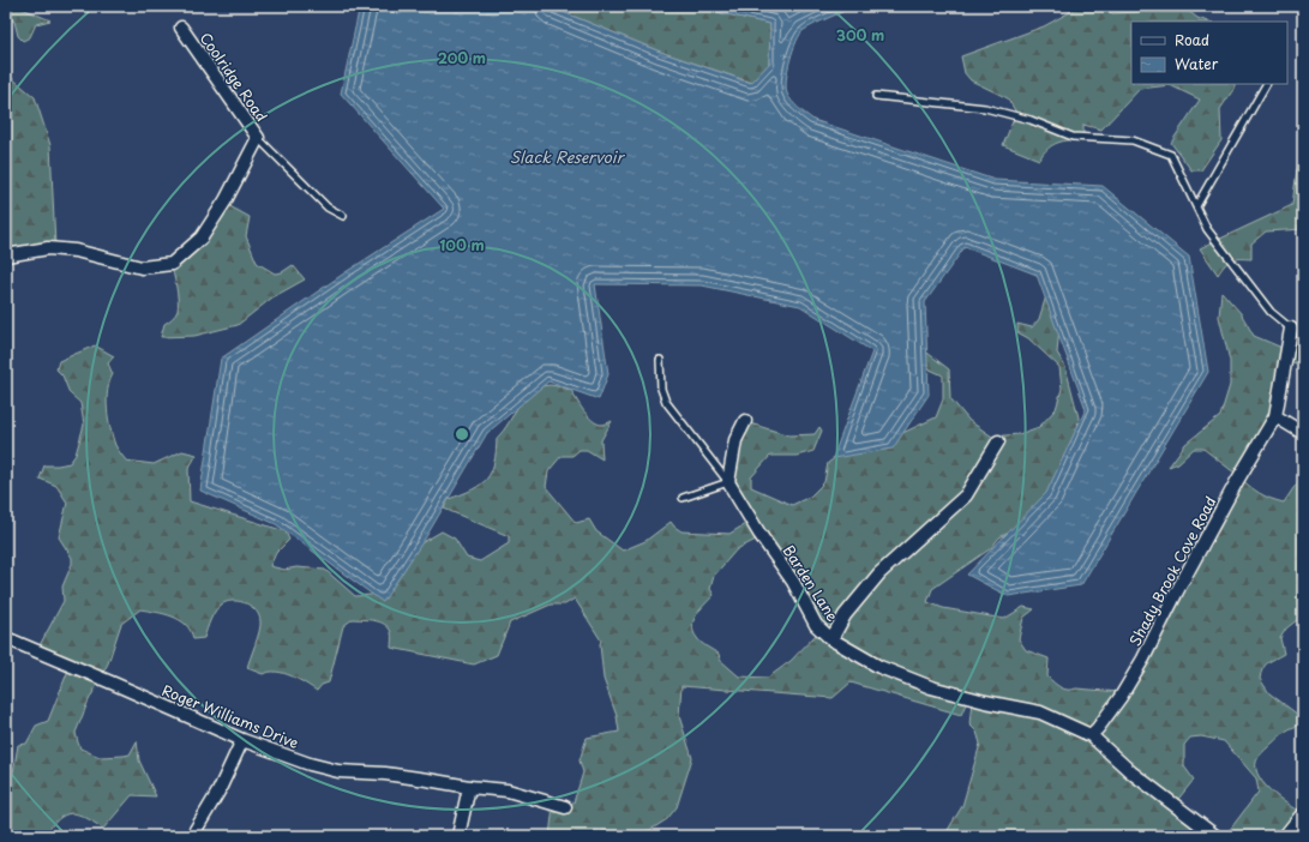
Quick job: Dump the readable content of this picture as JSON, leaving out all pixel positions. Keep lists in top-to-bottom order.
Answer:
{
  "streets": {
    "street": [
      "Coolridge Road",
      "Shady Brook Cove Road",
      "Barden Lane",
      "Roger Williams Drive"
    ]
  },
  "crossings": [
    ["Shady Brook Cove Road", "Barden Lane"]
  ],
  "water": ["Slack Reservoir"],
  "legend": ["Road", "Water"],
  "rings": ["300 m", "200 m", "100 m"]
}
